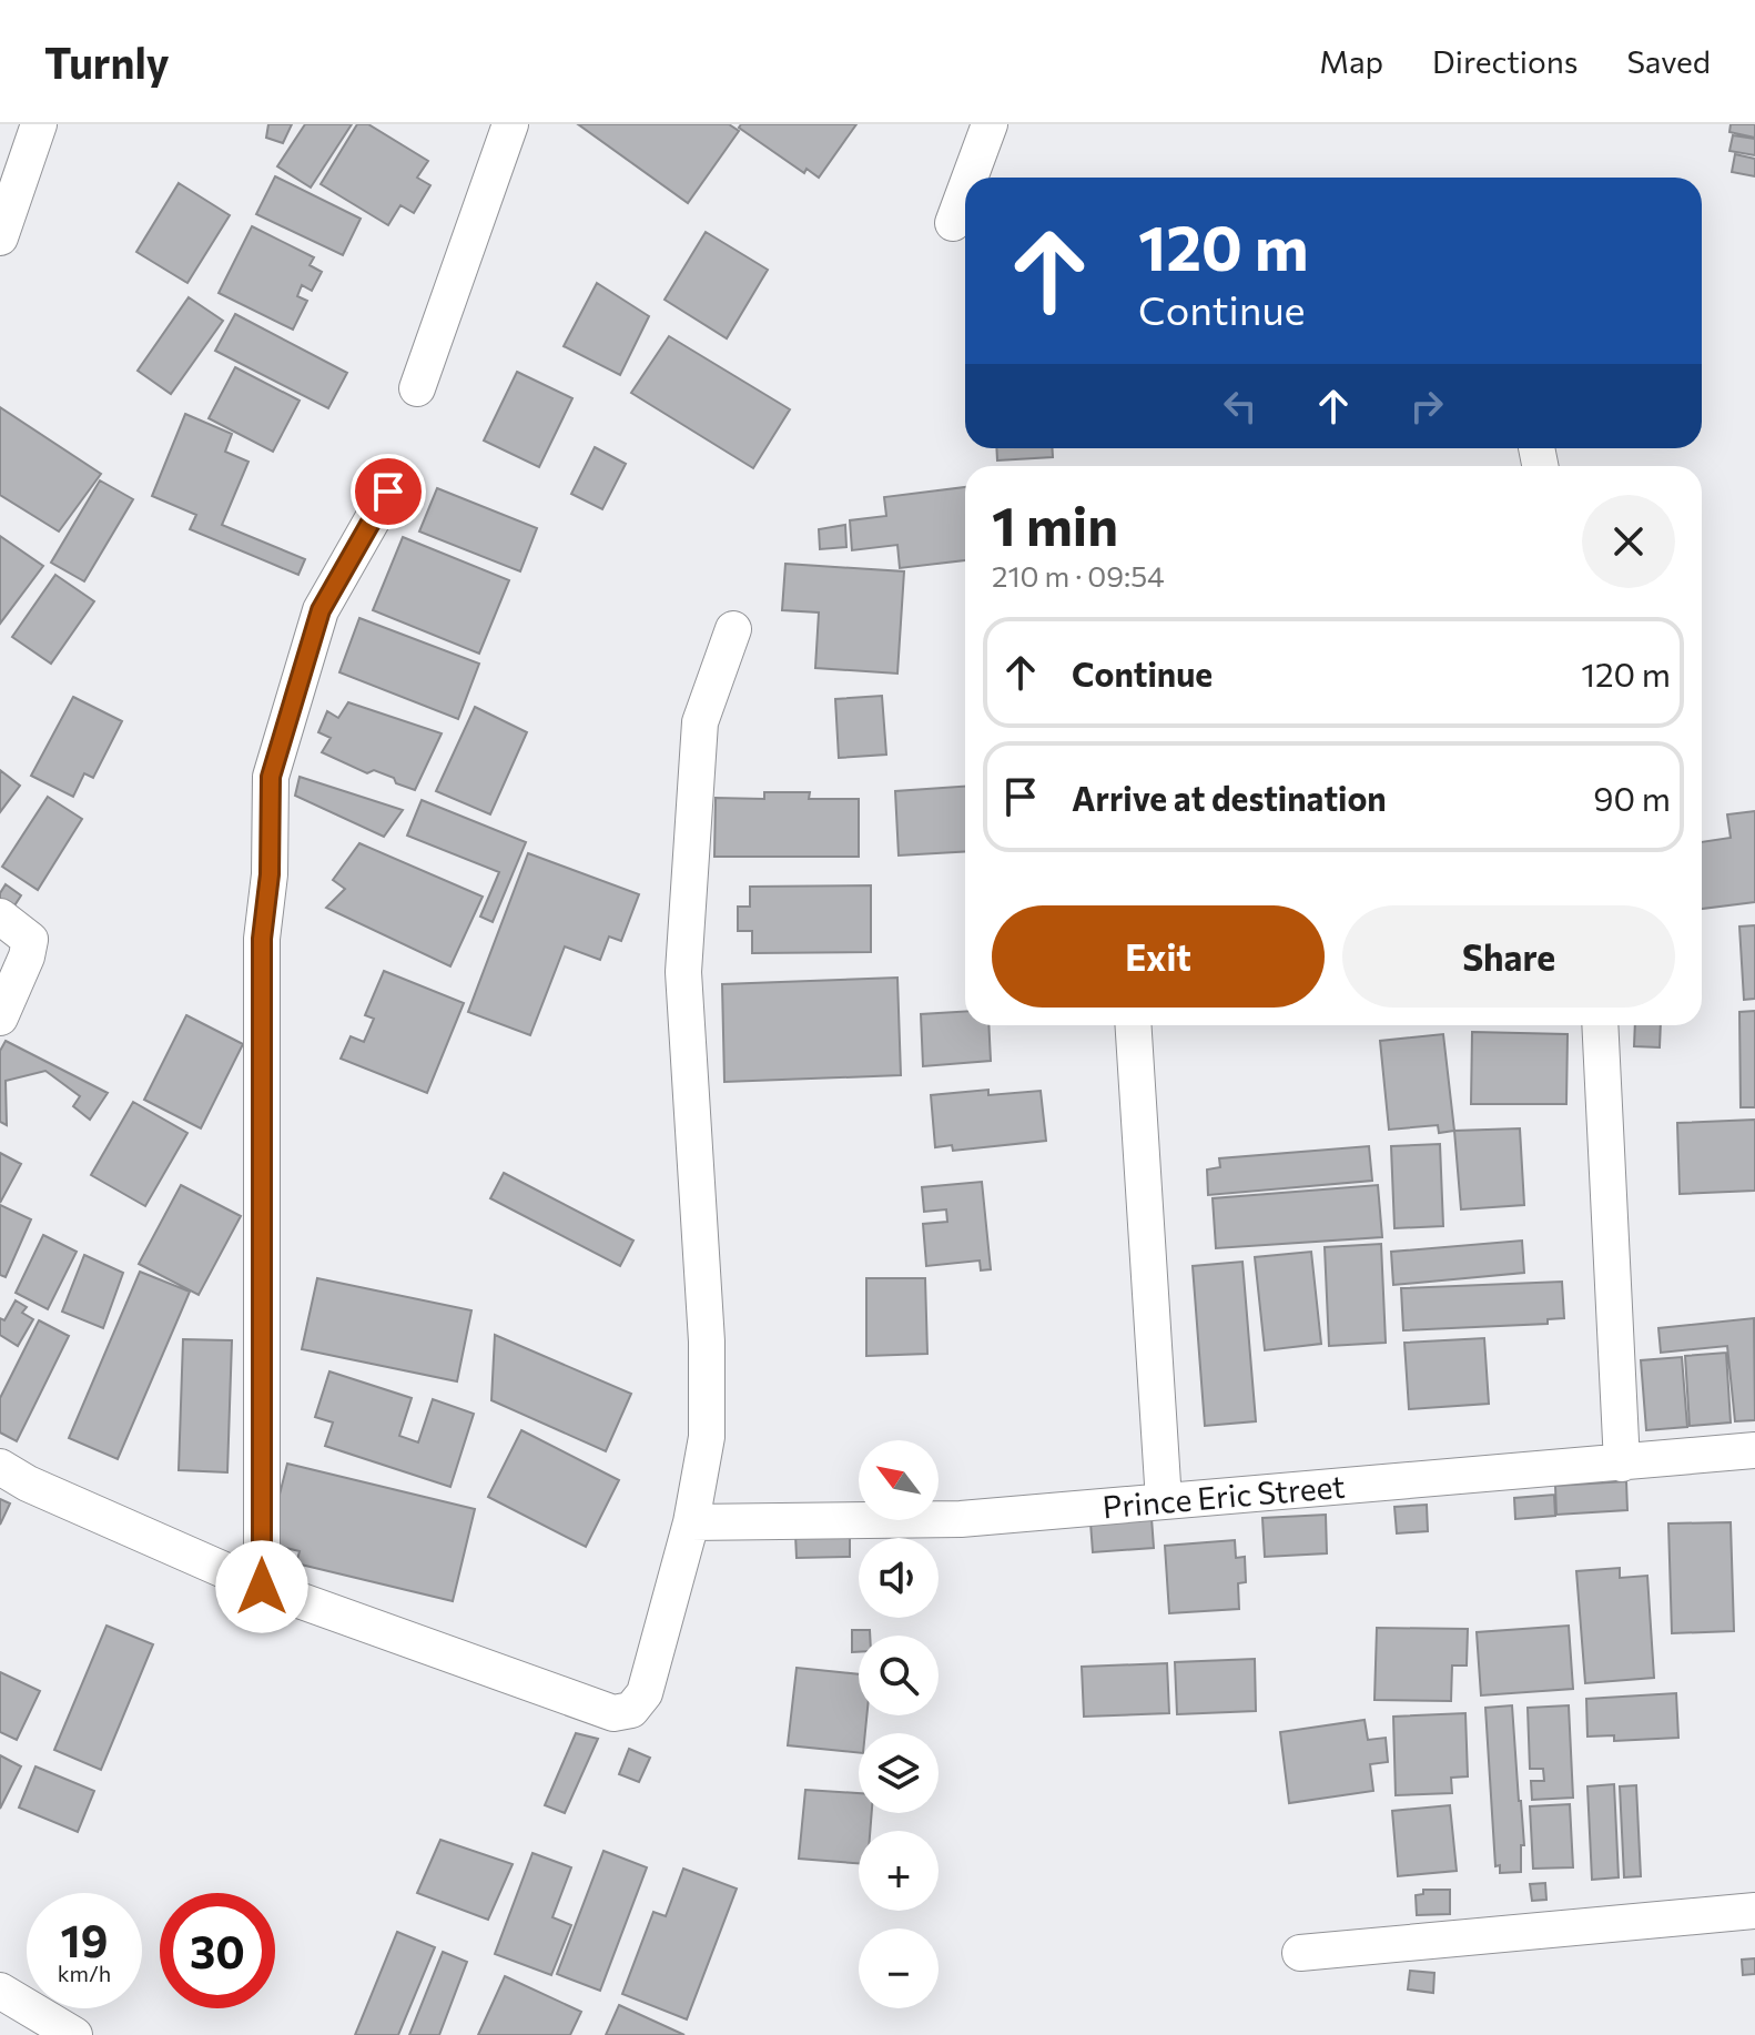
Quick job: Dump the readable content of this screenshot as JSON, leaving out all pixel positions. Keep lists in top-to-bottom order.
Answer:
{
  "streets": {
    "street": ["Prince Eric Street"]
  },
  "north": "top left",
  "page": {
    "header": "Turnly",
    "nav": ["Map", "Directions", "Saved"],
    "turn": ["120 m", "Continue"],
    "heading": ["1 min", "210 m · 09:54"],
    "list": [
      {
        "name": "Continue",
        "value": "120 m"
      },
      {
        "name": "Arrive at destination",
        "value": "90 m"
      }
    ],
    "buttons": ["Exit", "Share"],
    "map_buttons": ["+", "−"],
    "speed": "19 km/h",
    "limit": "30"
  }
}
